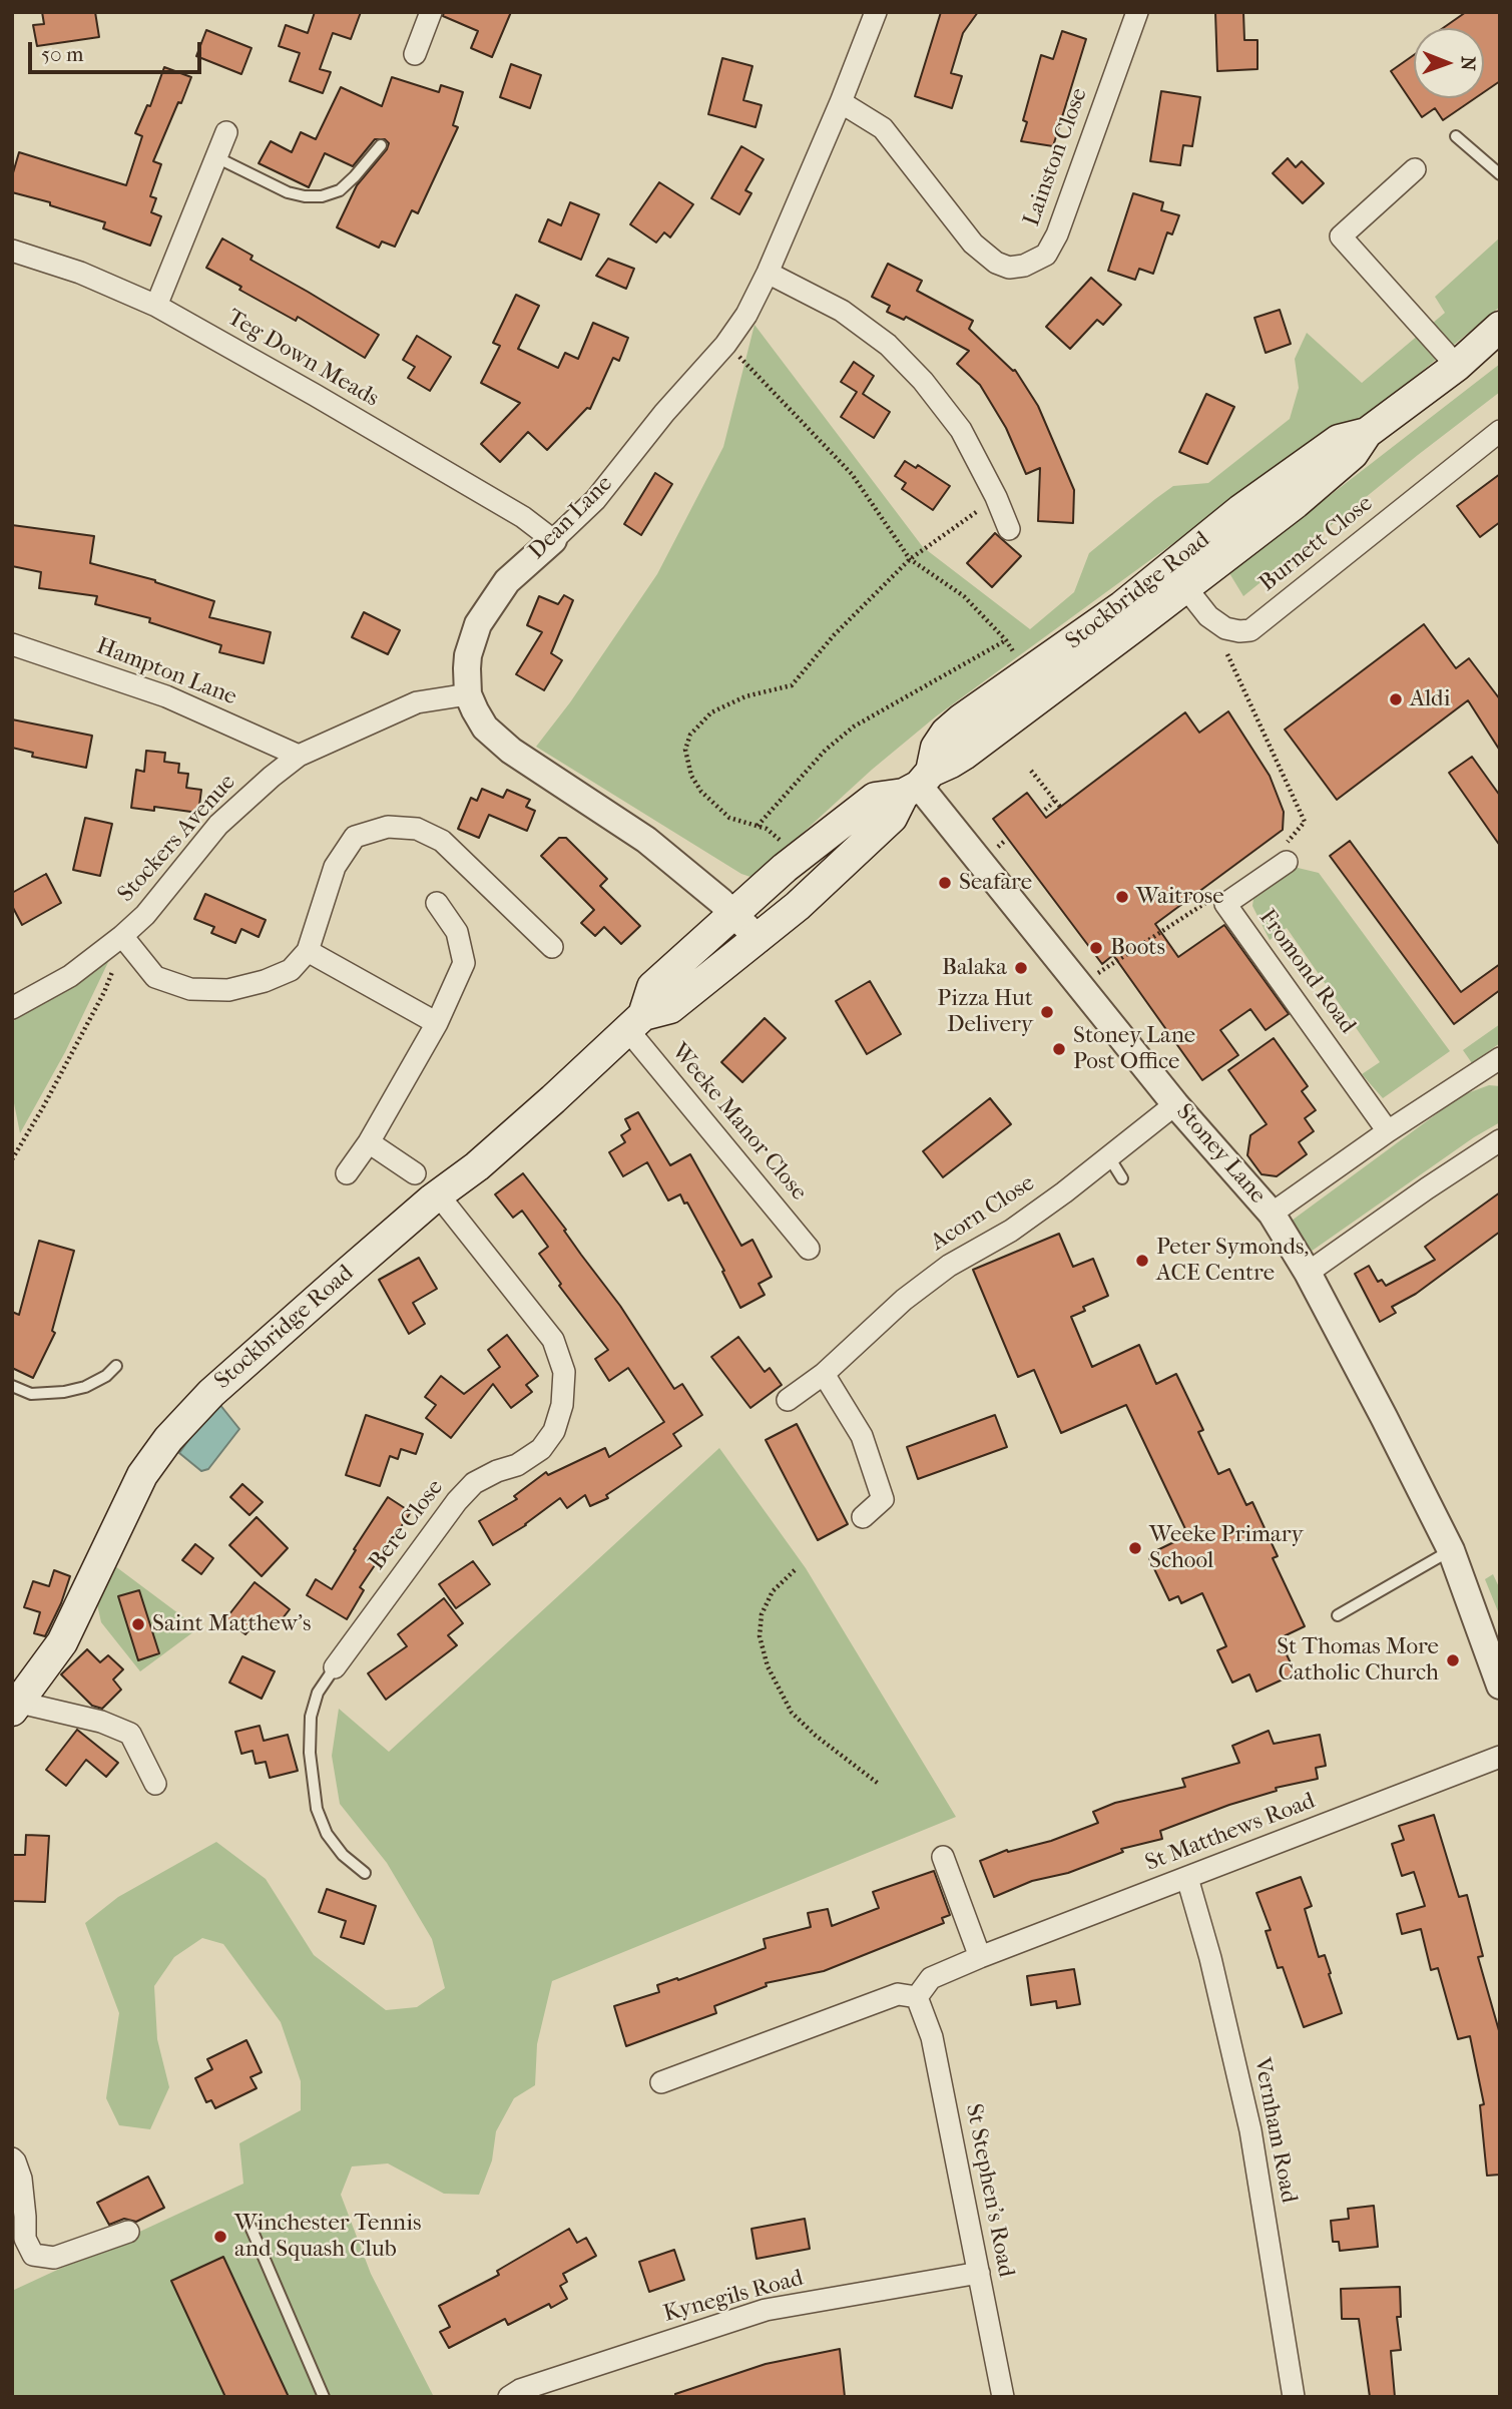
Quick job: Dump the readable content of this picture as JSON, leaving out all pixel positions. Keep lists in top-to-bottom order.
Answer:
{
  "streets": {
    "main road": ["Stockbridge Road"],
    "street": [
      "Lainston Close",
      "Teg Down Meads",
      "Dean Lane",
      "Burnett Close",
      "Hampton Lane",
      "Stockers Avenue",
      "Fromond Road",
      "Weeke Manor Close",
      "Stoney Lane",
      "Acorn Close",
      "Bere Close",
      "St Matthews Road",
      "Vernham Road",
      "St Stephen's Road",
      "Kynegils Road"
    ]
  },
  "crossings": [
    ["Lainston Close", "Dean Lane"],
    ["Teg Down Meads", "Dean Lane"],
    ["Dean Lane", "Stockbridge Road"],
    ["Dean Lane", "Stockers Avenue"],
    ["Burnett Close", "Stockbridge Road"],
    ["Stockbridge Road", "Weeke Manor Close"],
    ["Stockbridge Road", "Stoney Lane"],
    ["Stockbridge Road", "Bere Close"],
    ["Hampton Lane", "Stockers Avenue"],
    ["Stoney Lane", "Acorn Close"],
    ["St Matthews Road", "Vernham Road"],
    ["St Matthews Road", "St Stephen's Road"],
    ["St Stephen's Road", "Kynegils Road"]
  ],
  "places": [
    "Aldi",
    "Seafare",
    "Waitrose",
    "Boots",
    "Balaka",
    "Pizza Hut Delivery",
    "Stoney Lane Post Office",
    "Peter Symonds, ACE Centre",
    "Weeke Primary School",
    "Saint Matthew's",
    "St Thomas More Catholic Church",
    "Winchester Tennis and Squash Club"
  ],
  "scale_bar": "50 m",
  "north": "right"
}
